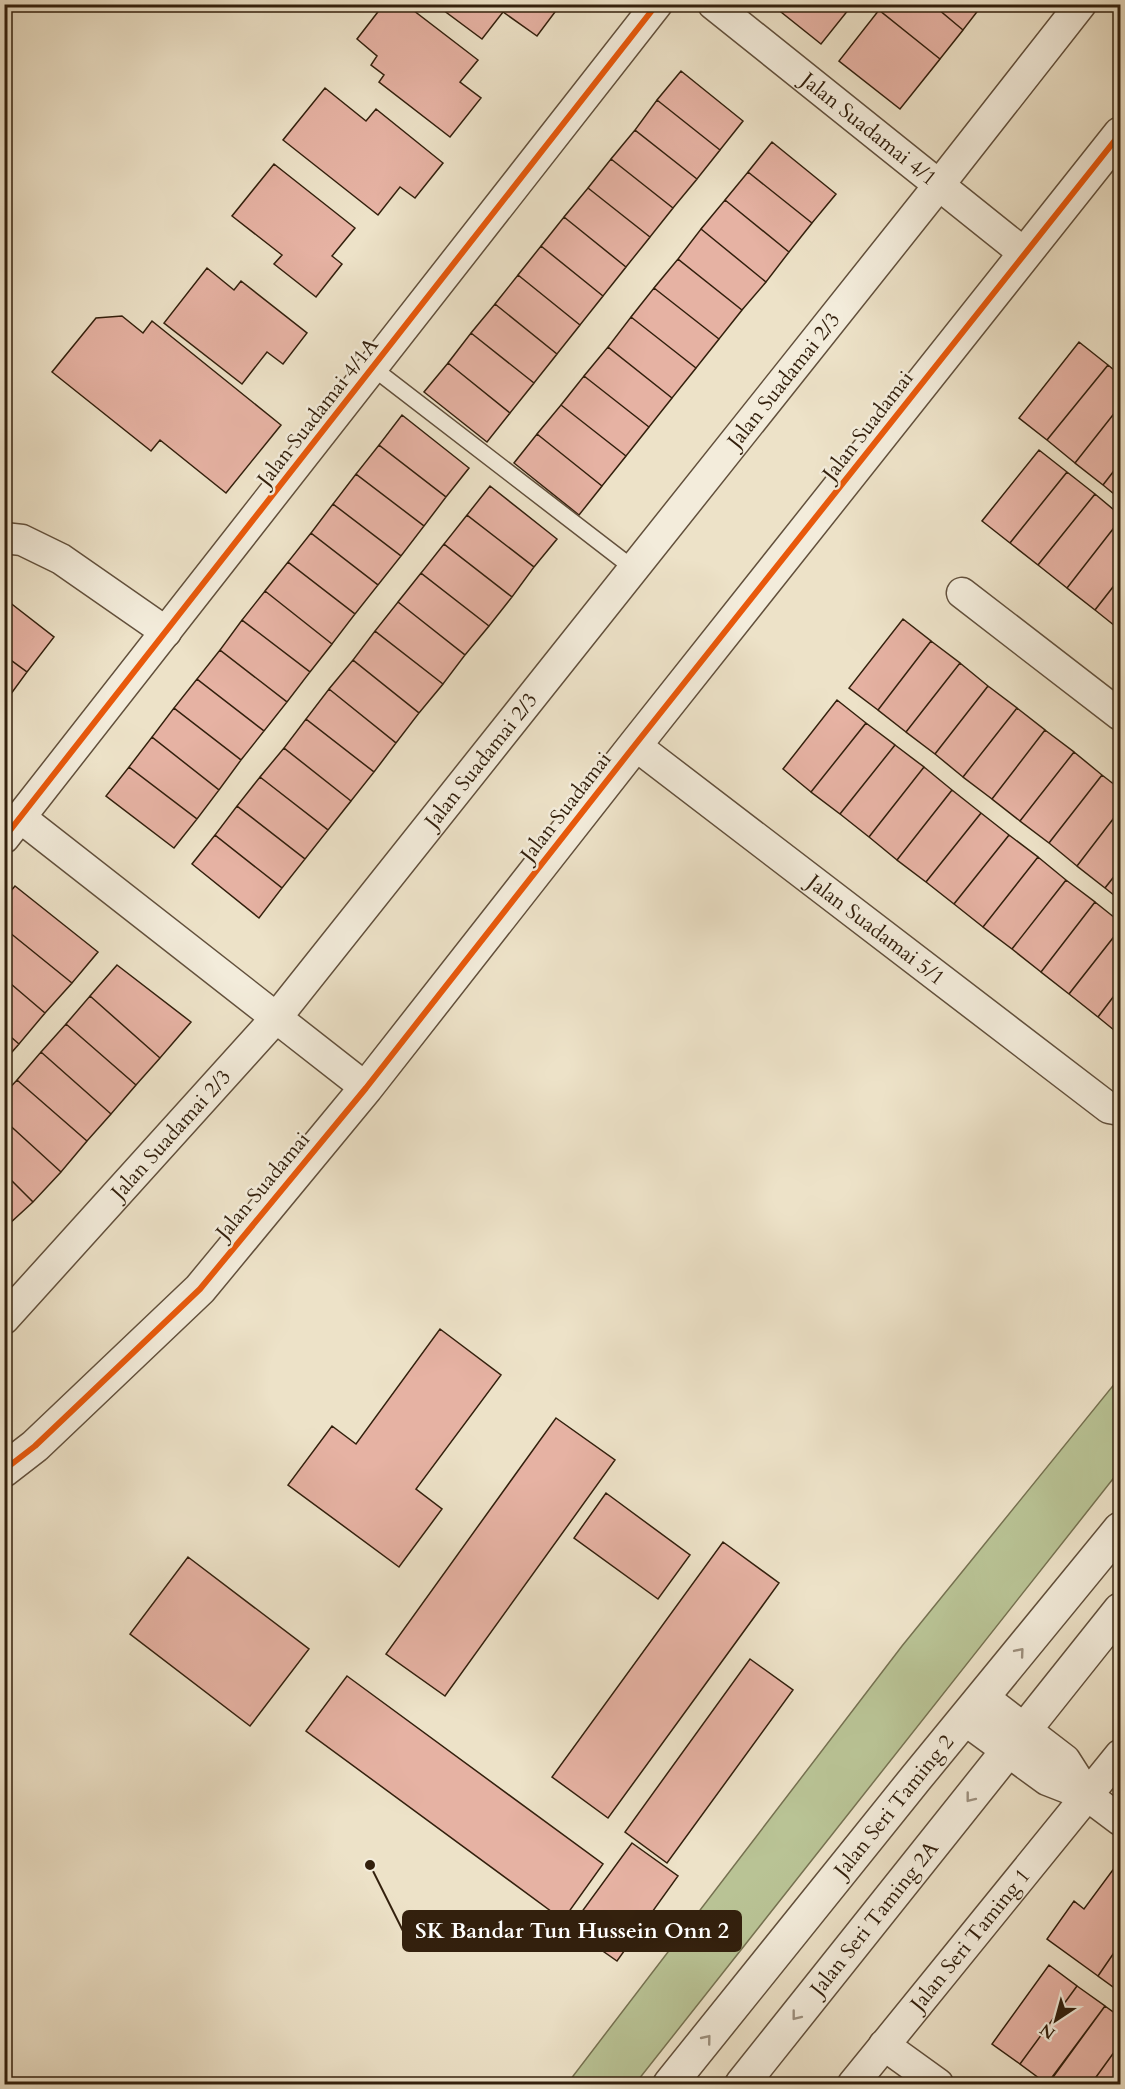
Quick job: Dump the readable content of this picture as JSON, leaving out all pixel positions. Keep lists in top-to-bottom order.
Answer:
{
  "streets": {
    "street": [
      "Jalan Suadamai 4/1",
      "Jalan Suadamai 2/3",
      "Jalan Suadamai 4/1A",
      "Jalan Suadamai",
      "Jalan Suadamai 5/1",
      "Jalan Seri Taming 2",
      "Jalan Seri Taming 2A",
      "Jalan Seri Taming 1"
    ]
  },
  "crossings": [
    ["Jalan Suadamai 4/1", "Jalan Suadamai 2/3"],
    ["Jalan Suadamai 4/1", "Jalan Suadamai"],
    ["Jalan Suadamai", "Jalan Suadamai 5/1"]
  ],
  "one_way": ["Jalan Seri Taming 2", "Jalan Seri Taming 2A"],
  "places": ["SK Bandar Tun Hussein Onn 2"],
  "north": "bottom left"
}
